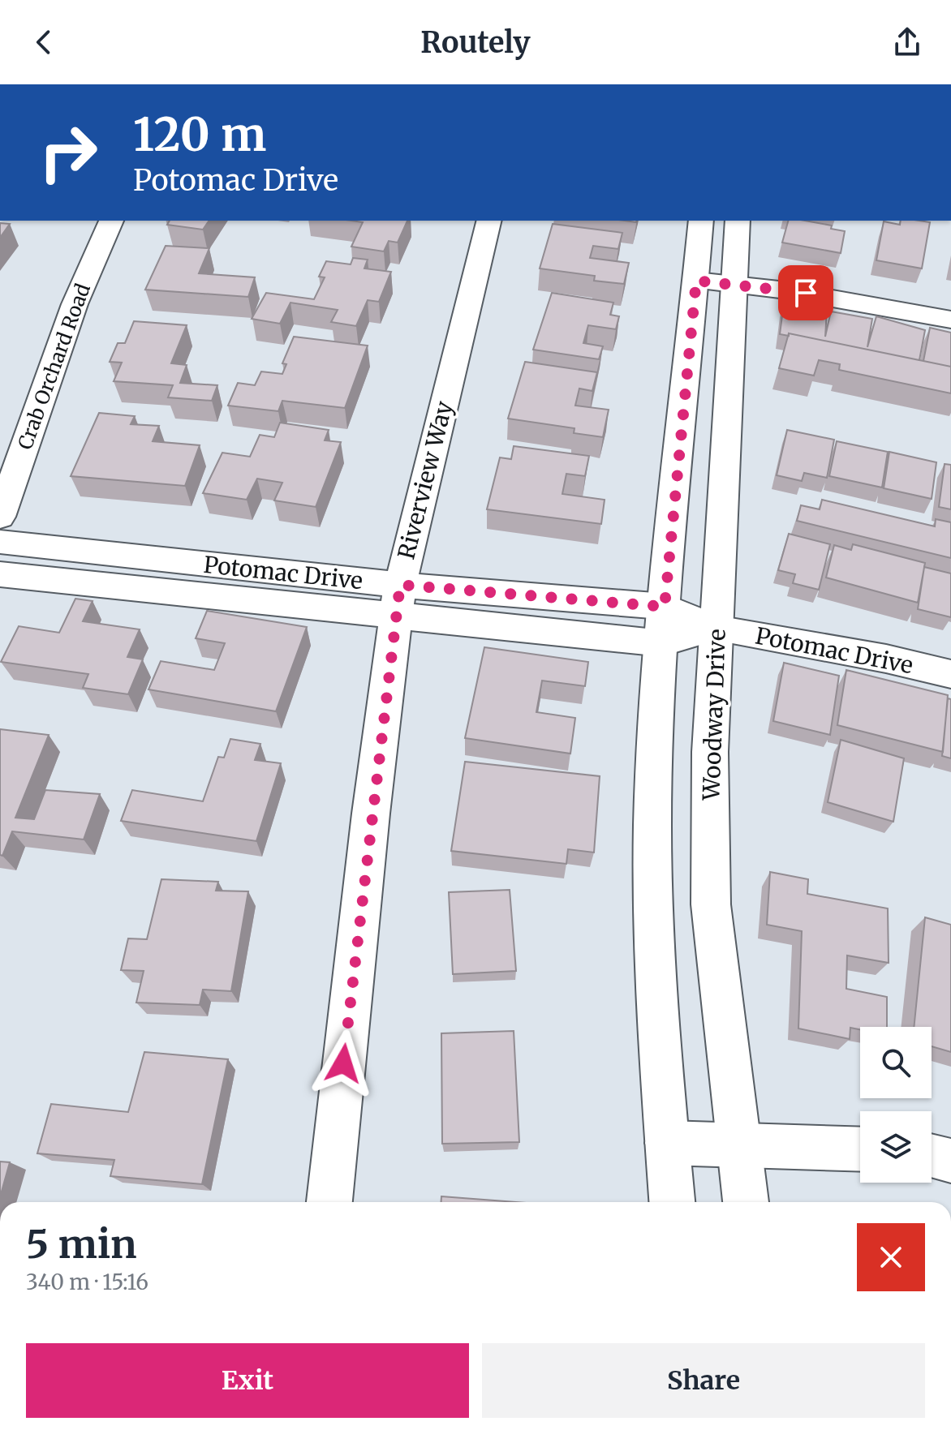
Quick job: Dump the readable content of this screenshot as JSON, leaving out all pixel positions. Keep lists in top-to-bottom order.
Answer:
{
  "streets": {
    "street": [
      "Crab Orchard Road",
      "Riverview Way",
      "Potomac Drive",
      "Woodway Drive"
    ]
  },
  "crossings": [
    ["Riverview Way", "Potomac Drive"],
    ["Potomac Drive", "Woodway Drive"]
  ],
  "page": {
    "header": "Routely",
    "turn": ["120 m", "Potomac Drive"],
    "heading": ["5 min", "340 m · 15:16"],
    "buttons": ["Exit", "Share"]
  }
}
